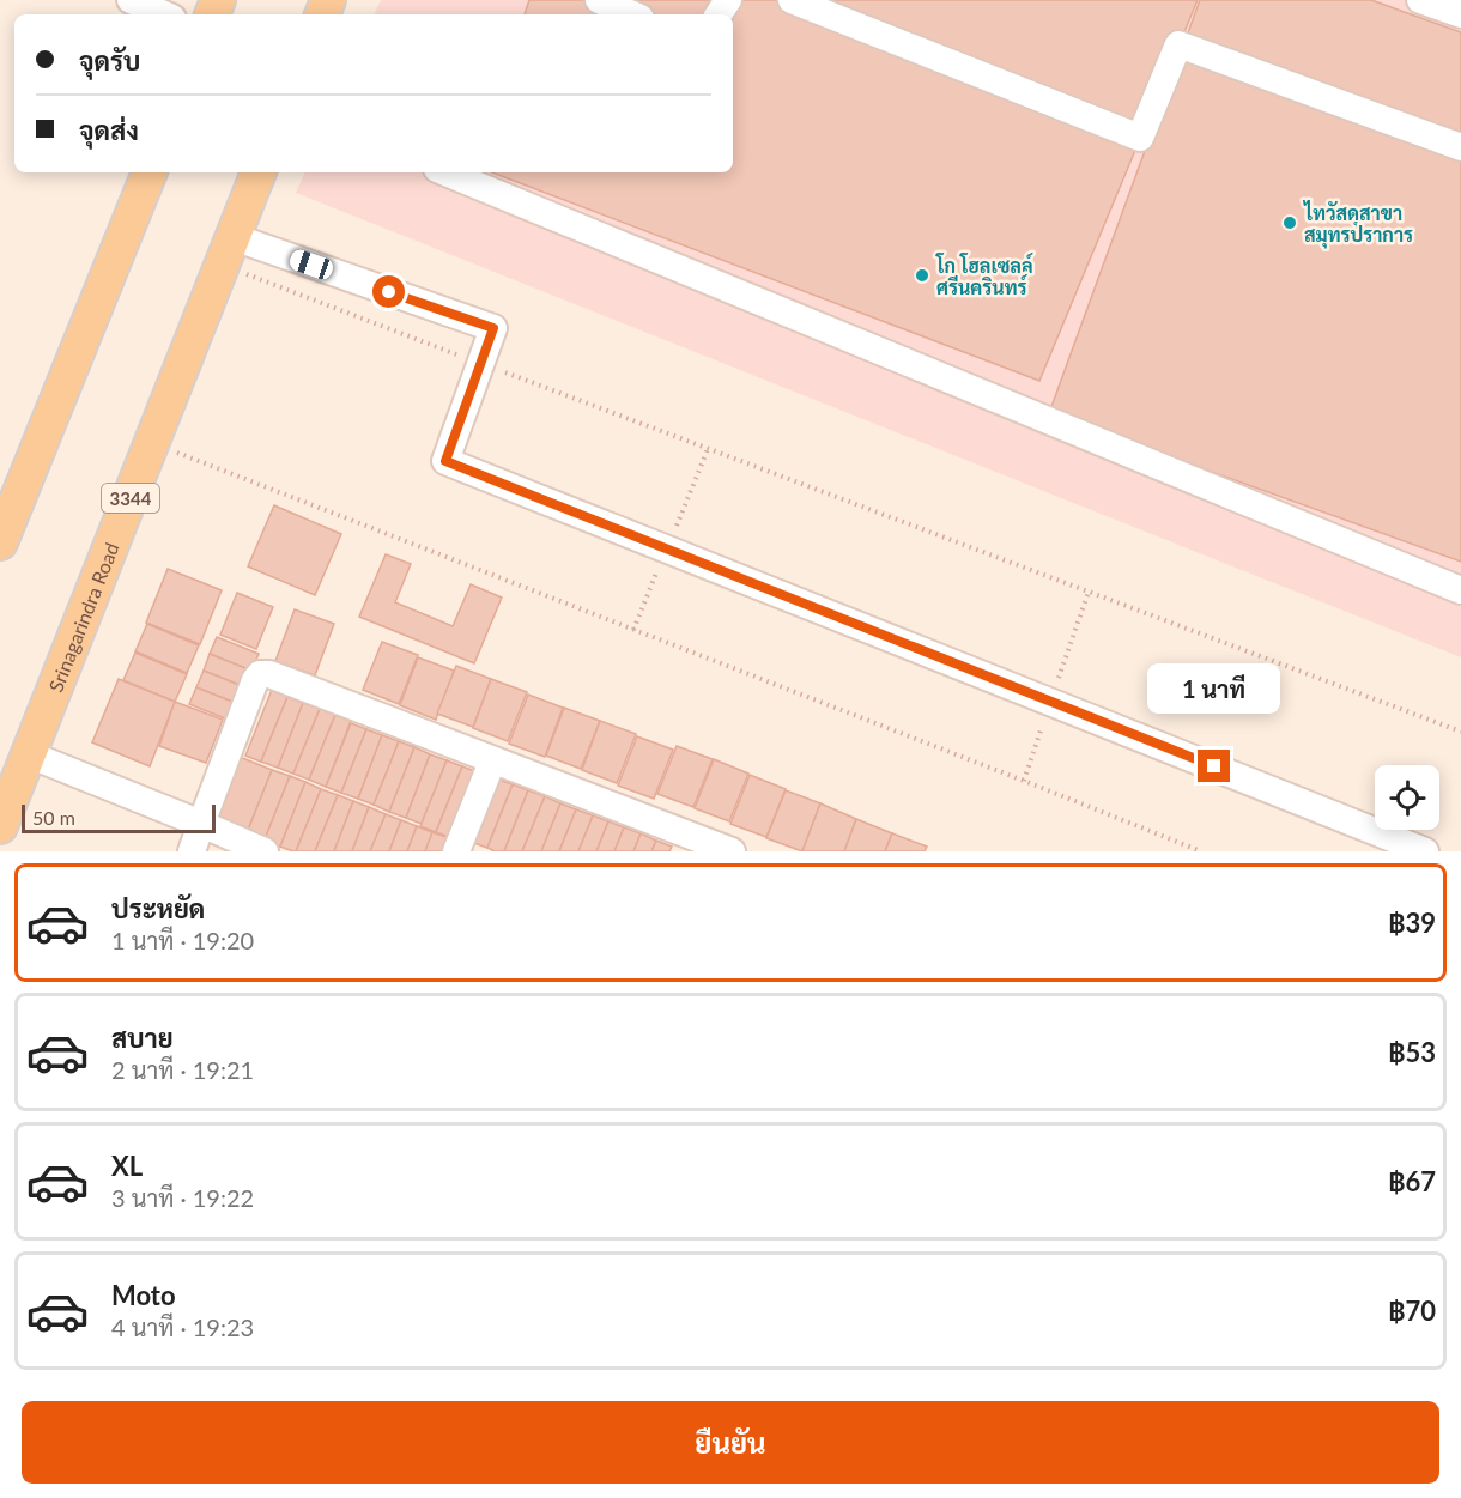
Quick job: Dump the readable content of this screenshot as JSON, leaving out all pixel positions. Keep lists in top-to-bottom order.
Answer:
{
  "streets": {
    "main road": ["3344", "Srinagarindra Road"]
  },
  "places": ["ไทวัสดุสาขา สมุทรปราการ", "โก โฮลเซลล์ ศรีนครินทร์"],
  "scale_bar": "50 m",
  "page": {
    "banner": ["จุดรับ", "จุดส่ง"],
    "bubble": "1 นาที",
    "scale": "50 m",
    "list": [
      {
        "name": "ประหยัด",
        "note": "1 นาที · 19:20",
        "value": "฿39"
      },
      {
        "name": "สบาย",
        "note": "2 นาที · 19:21",
        "value": "฿53"
      },
      {
        "name": "XL",
        "note": "3 นาที · 19:22",
        "value": "฿67"
      },
      {
        "name": "Moto",
        "note": "4 นาที · 19:23",
        "value": "฿70"
      }
    ],
    "buttons": "ยืนยัน"
  }
}
